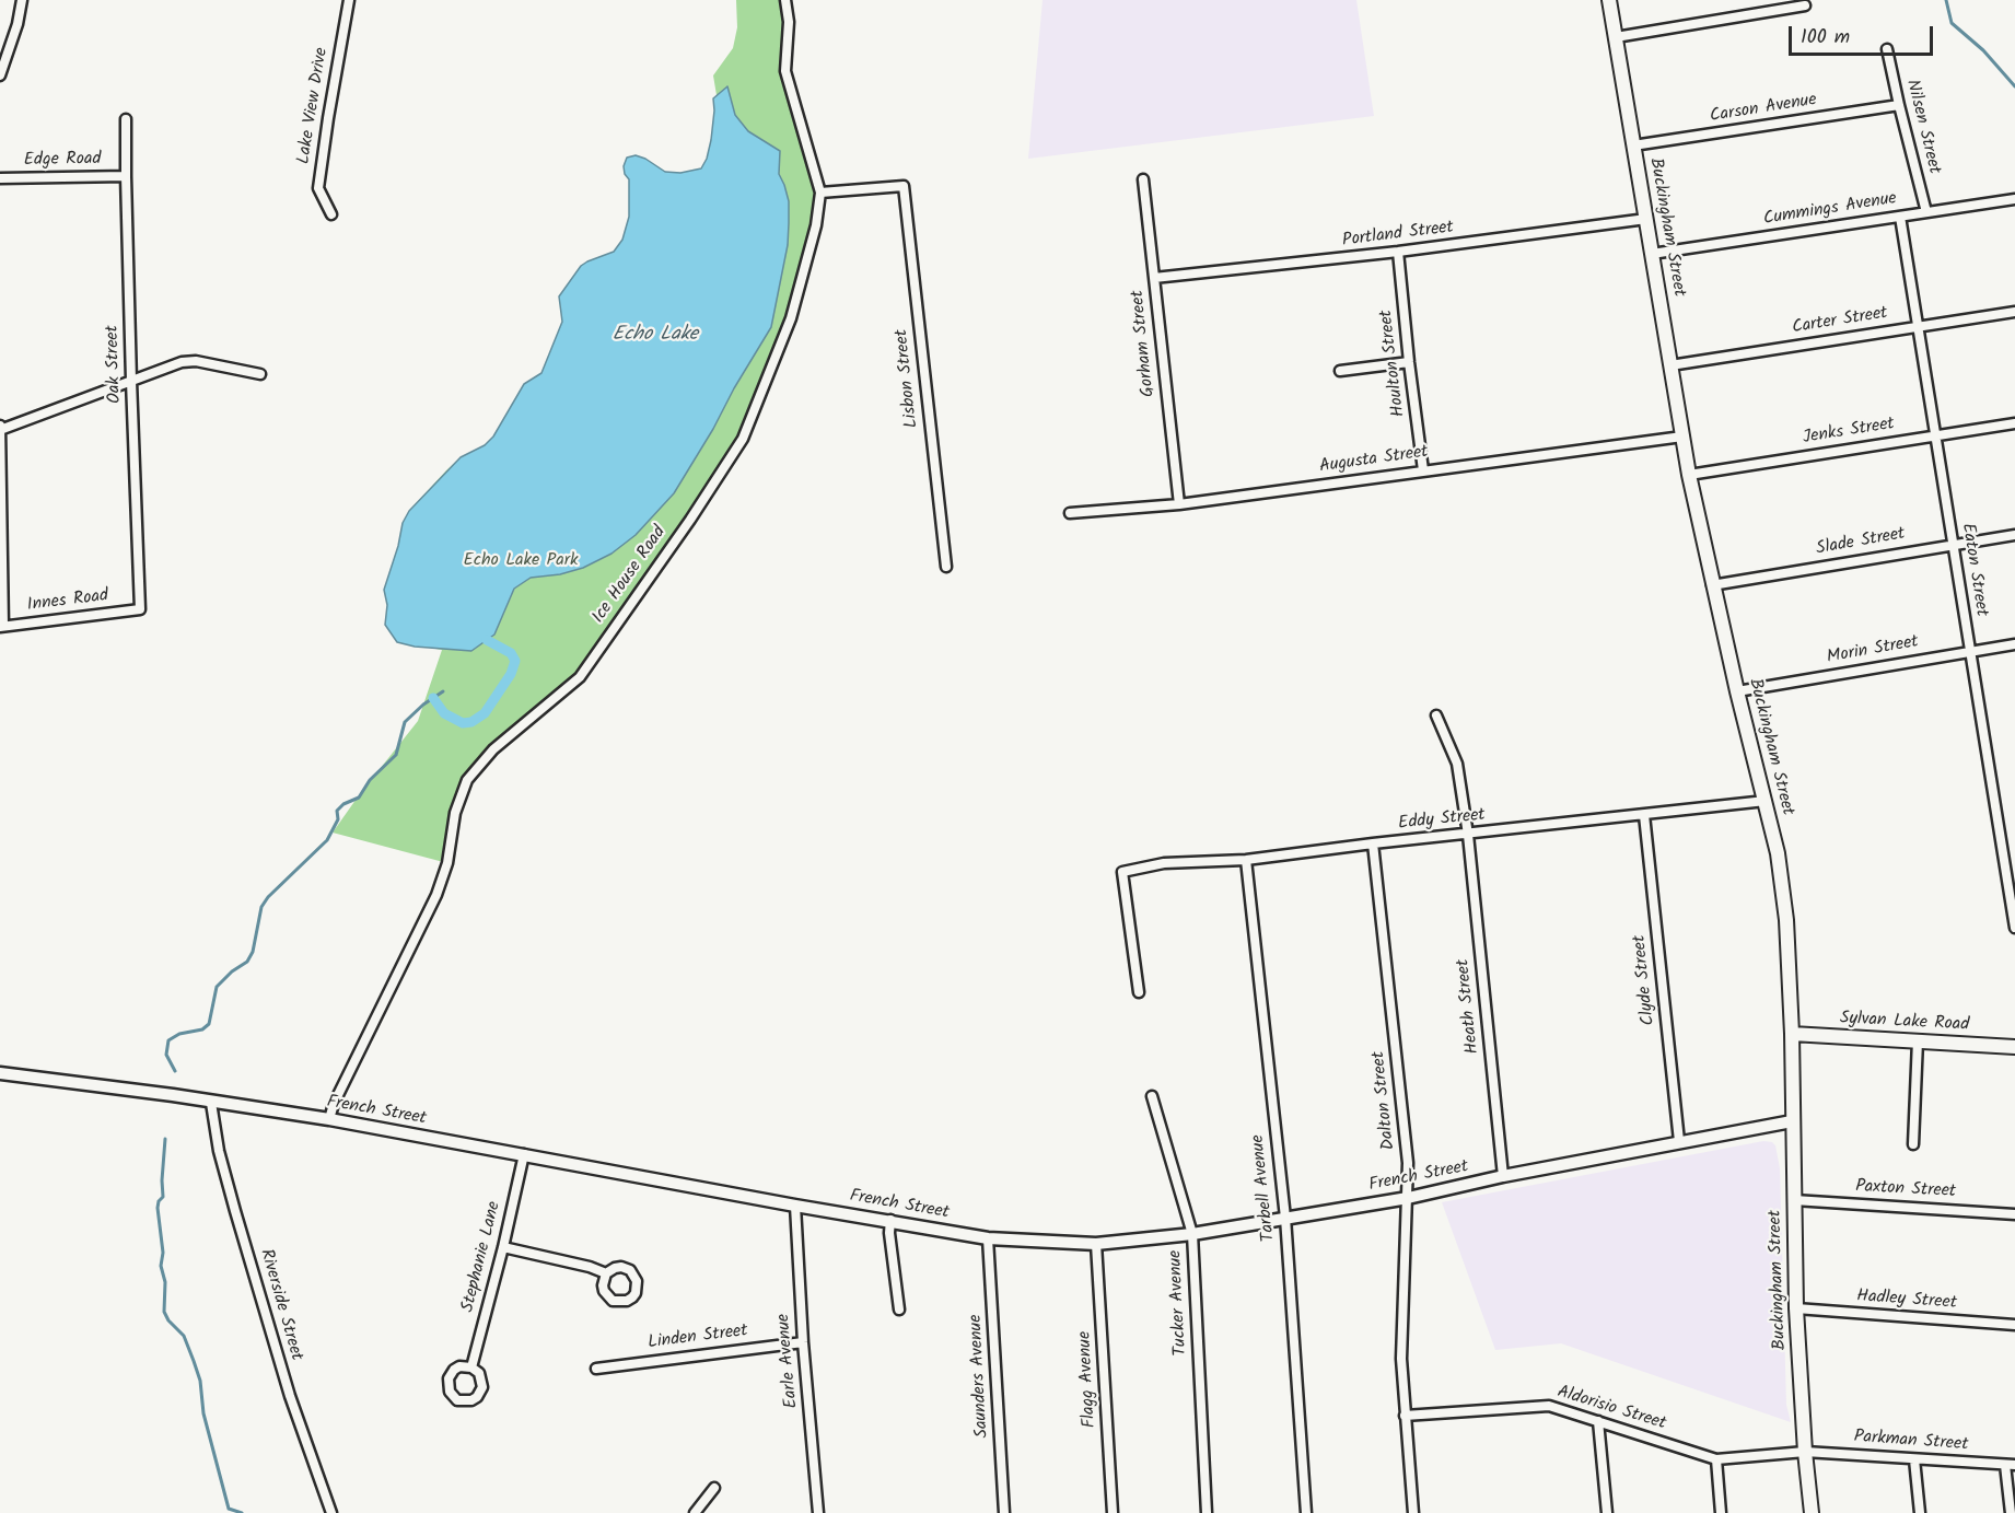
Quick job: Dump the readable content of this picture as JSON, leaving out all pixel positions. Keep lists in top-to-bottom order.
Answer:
{
  "streets": {
    "main road": ["Buckingham Street", "Sylvan Lake Road"],
    "street": [
      "Lake View Drive",
      "Carson Avenue",
      "Nilsen Street",
      "Edge Road",
      "Cummings Avenue",
      "Portland Street",
      "Carter Street",
      "Gorham Street",
      "Houlton Street",
      "Oak Street",
      "Lisbon Street",
      "Jenks Street",
      "Augusta Street",
      "Slade Street",
      "Eaton Street",
      "Ice House Road",
      "Innes Road",
      "Morin Street",
      "Eddy Street",
      "Clyde Street",
      "Heath Street",
      "Dalton Street",
      "French Street",
      "Tarbell Avenue",
      "Paxton Street",
      "Stephanie Lane",
      "Hadley Street",
      "Tucker Avenue",
      "Riverside Street",
      "Linden Street",
      "Earle Avenue",
      "Saunders Avenue",
      "Flagg Avenue",
      "Aldorisio Street",
      "Parkman Street"
    ]
  },
  "crossings": [
    ["Carson Avenue", "Nilsen Street"],
    ["Carson Avenue", "Buckingham Street"],
    ["Nilsen Street", "Cummings Avenue"],
    ["Edge Road", "Oak Street"],
    ["Cummings Avenue", "Buckingham Street"],
    ["Cummings Avenue", "Eaton Street"],
    ["Buckingham Street", "Portland Street"],
    ["Buckingham Street", "Carter Street"],
    ["Buckingham Street", "Jenks Street"],
    ["Buckingham Street", "Augusta Street"],
    ["Buckingham Street", "Slade Street"],
    ["Buckingham Street", "Morin Street"],
    ["Buckingham Street", "Eddy Street"],
    ["Buckingham Street", "Sylvan Lake Road"],
    ["Buckingham Street", "French Street"],
    ["Buckingham Street", "Paxton Street"],
    ["Buckingham Street", "Hadley Street"],
    ["Buckingham Street", "Aldorisio Street"],
    ["Buckingham Street", "Parkman Street"],
    ["Portland Street", "Gorham Street"],
    ["Portland Street", "Houlton Street"],
    ["Carter Street", "Eaton Street"],
    ["Gorham Street", "Augusta Street"],
    ["Houlton Street", "Augusta Street"],
    ["Oak Street", "Innes Road"],
    ["Lisbon Street", "Ice House Road"],
    ["Jenks Street", "Eaton Street"],
    ["Slade Street", "Eaton Street"],
    ["Eaton Street", "Morin Street"],
    ["Ice House Road", "French Street"],
    ["Eddy Street", "Clyde Street"],
    ["Eddy Street", "Heath Street"],
    ["Eddy Street", "Dalton Street"],
    ["Eddy Street", "Tarbell Avenue"],
    ["Clyde Street", "French Street"],
    ["Heath Street", "French Street"],
    ["Dalton Street", "French Street"],
    ["Dalton Street", "Aldorisio Street"],
    ["French Street", "Tarbell Avenue"],
    ["French Street", "Stephanie Lane"],
    ["French Street", "Tucker Avenue"],
    ["French Street", "Riverside Street"],
    ["French Street", "Earle Avenue"],
    ["French Street", "Saunders Avenue"],
    ["French Street", "Flagg Avenue"],
    ["Linden Street", "Earle Avenue"],
    ["Aldorisio Street", "Parkman Street"]
  ],
  "water": ["Echo Lake"],
  "parks": ["Echo Lake Park"],
  "scale_bar": "100 m"
}
